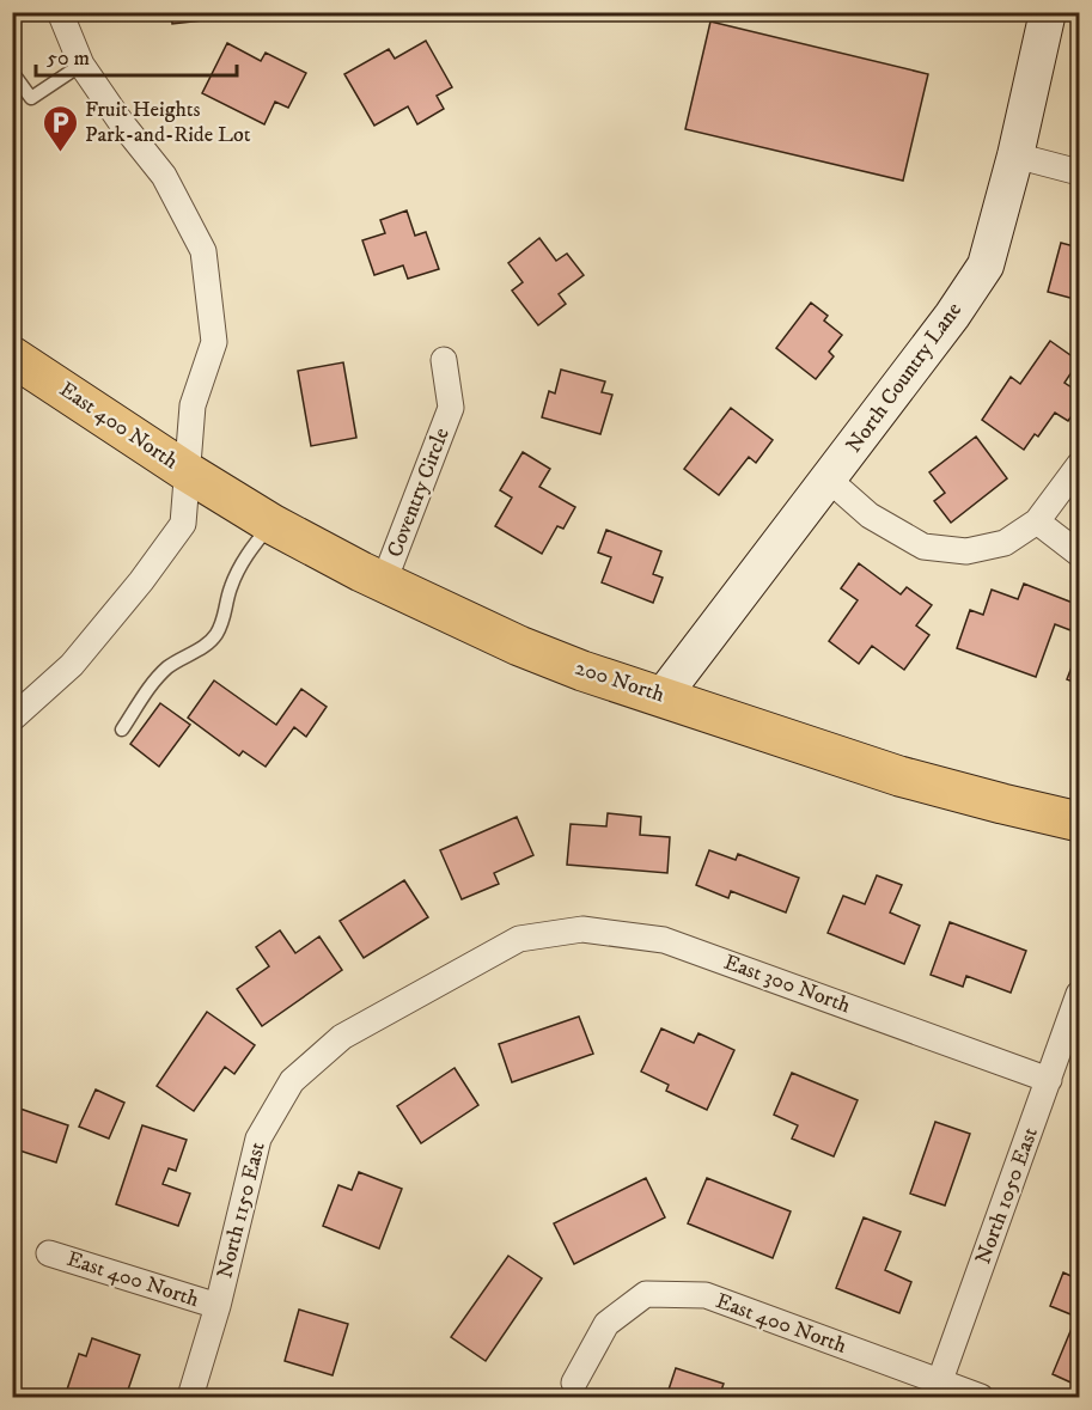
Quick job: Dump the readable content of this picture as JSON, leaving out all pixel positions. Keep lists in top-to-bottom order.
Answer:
{
  "streets": {
    "main road": ["East 400 North", "200 North"],
    "street": [
      "North Country Lane",
      "Coventry Circle",
      "East 300 North",
      "North 1050 East",
      "North 1150 East"
    ]
  },
  "crossings": [
    ["North Country Lane", "200 North"],
    ["East 400 North", "200 North"],
    ["East 400 North", "North 1050 East"],
    ["East 400 North", "North 1150 East"],
    ["Coventry Circle", "200 North"],
    ["East 300 North", "North 1050 East"],
    ["East 300 North", "North 1150 East"]
  ],
  "places": {
    "parking": ["Fruit Heights Park-and-Ride Lot"]
  },
  "scale_bar": "50 m"
}
